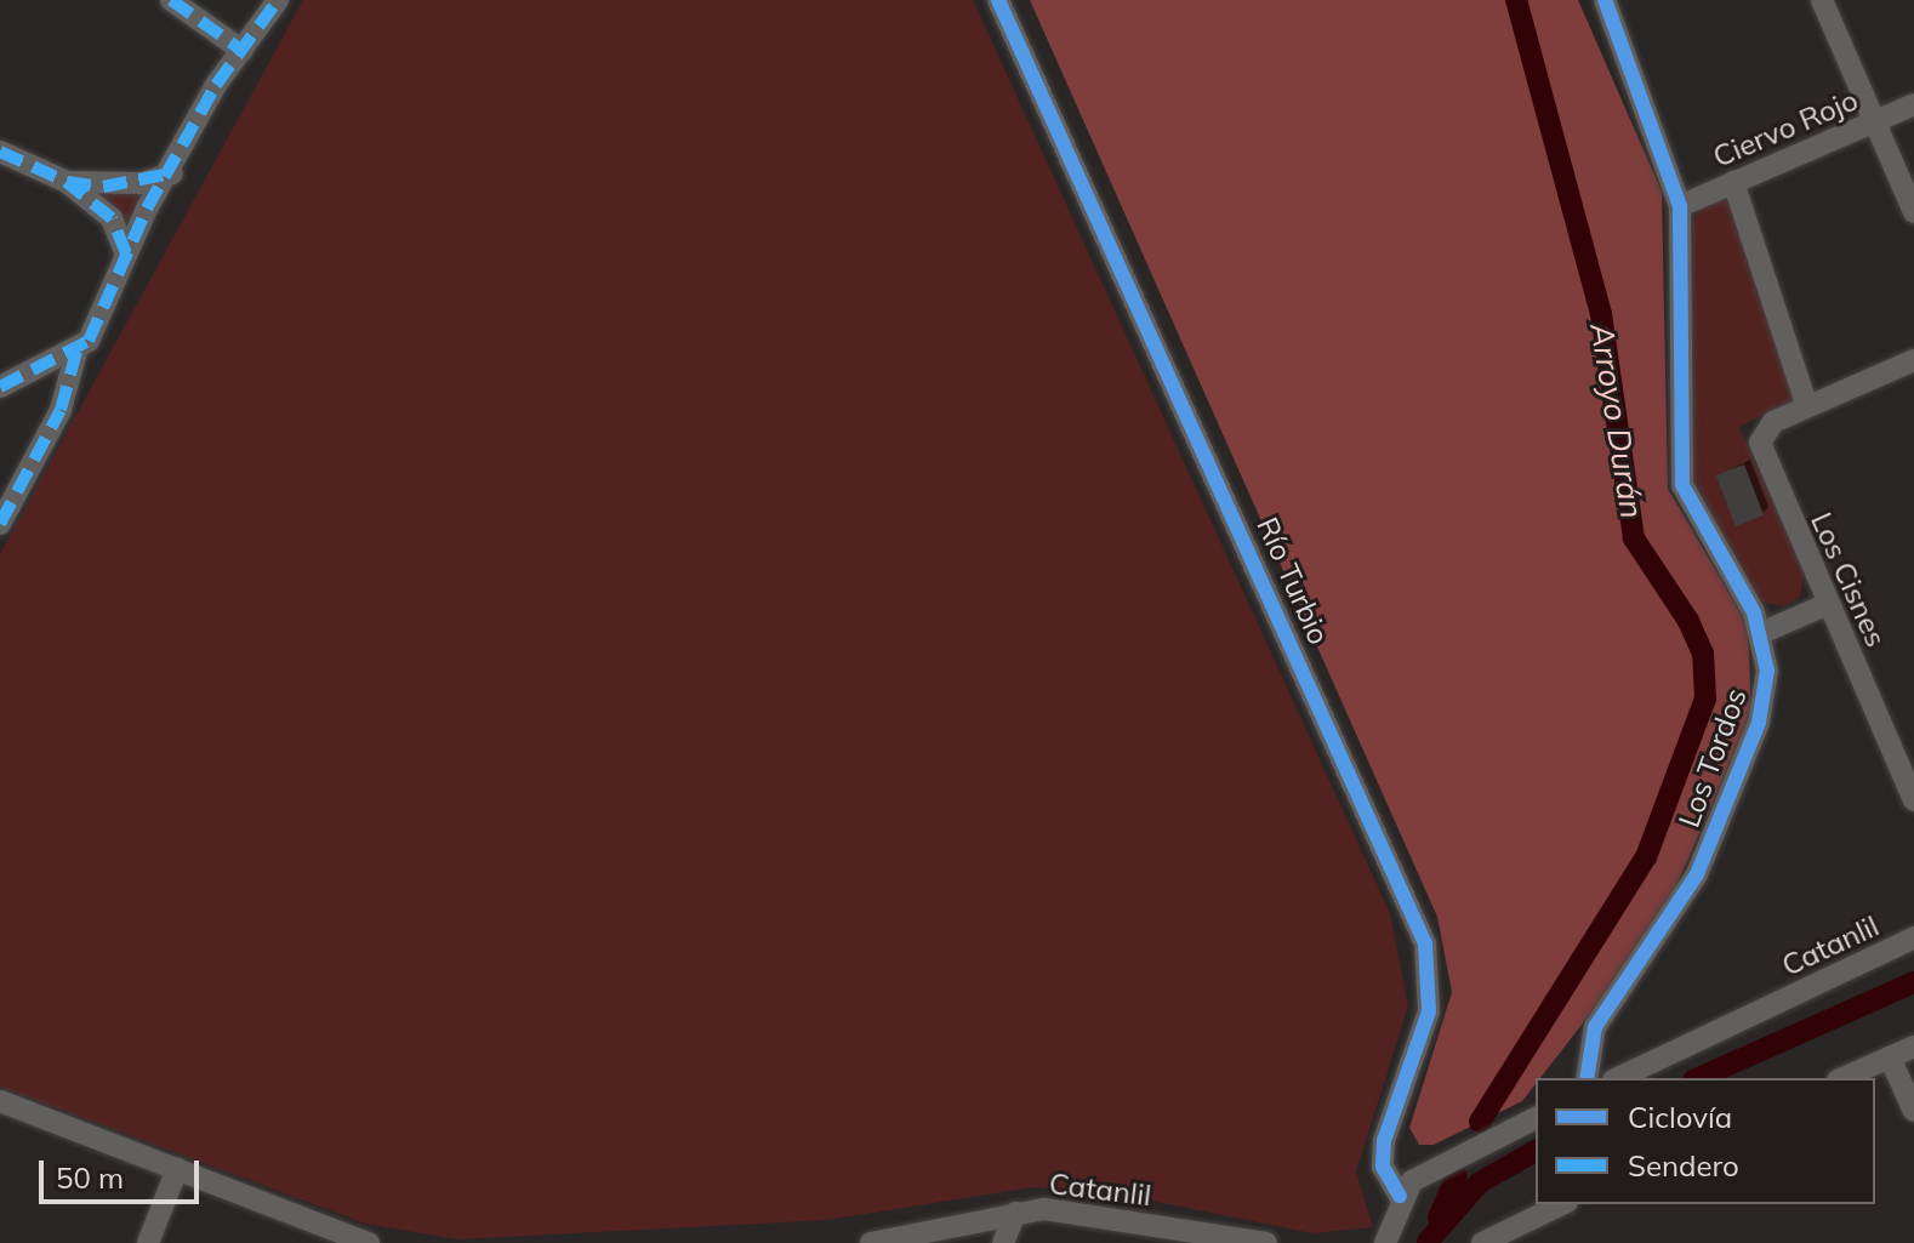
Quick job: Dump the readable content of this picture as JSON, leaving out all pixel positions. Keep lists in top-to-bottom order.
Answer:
{
  "streets": {
    "street": [
      "Ciervo Rojo",
      "Los Cisnes",
      "Río Turbio",
      "Los Tordos",
      "Catanlil"
    ]
  },
  "crossings": [
    ["Ciervo Rojo", "Los Tordos"]
  ],
  "water": ["Arroyo Durán"],
  "legend": ["Ciclovía", "Sendero"],
  "scale_bar": "50 m"
}
